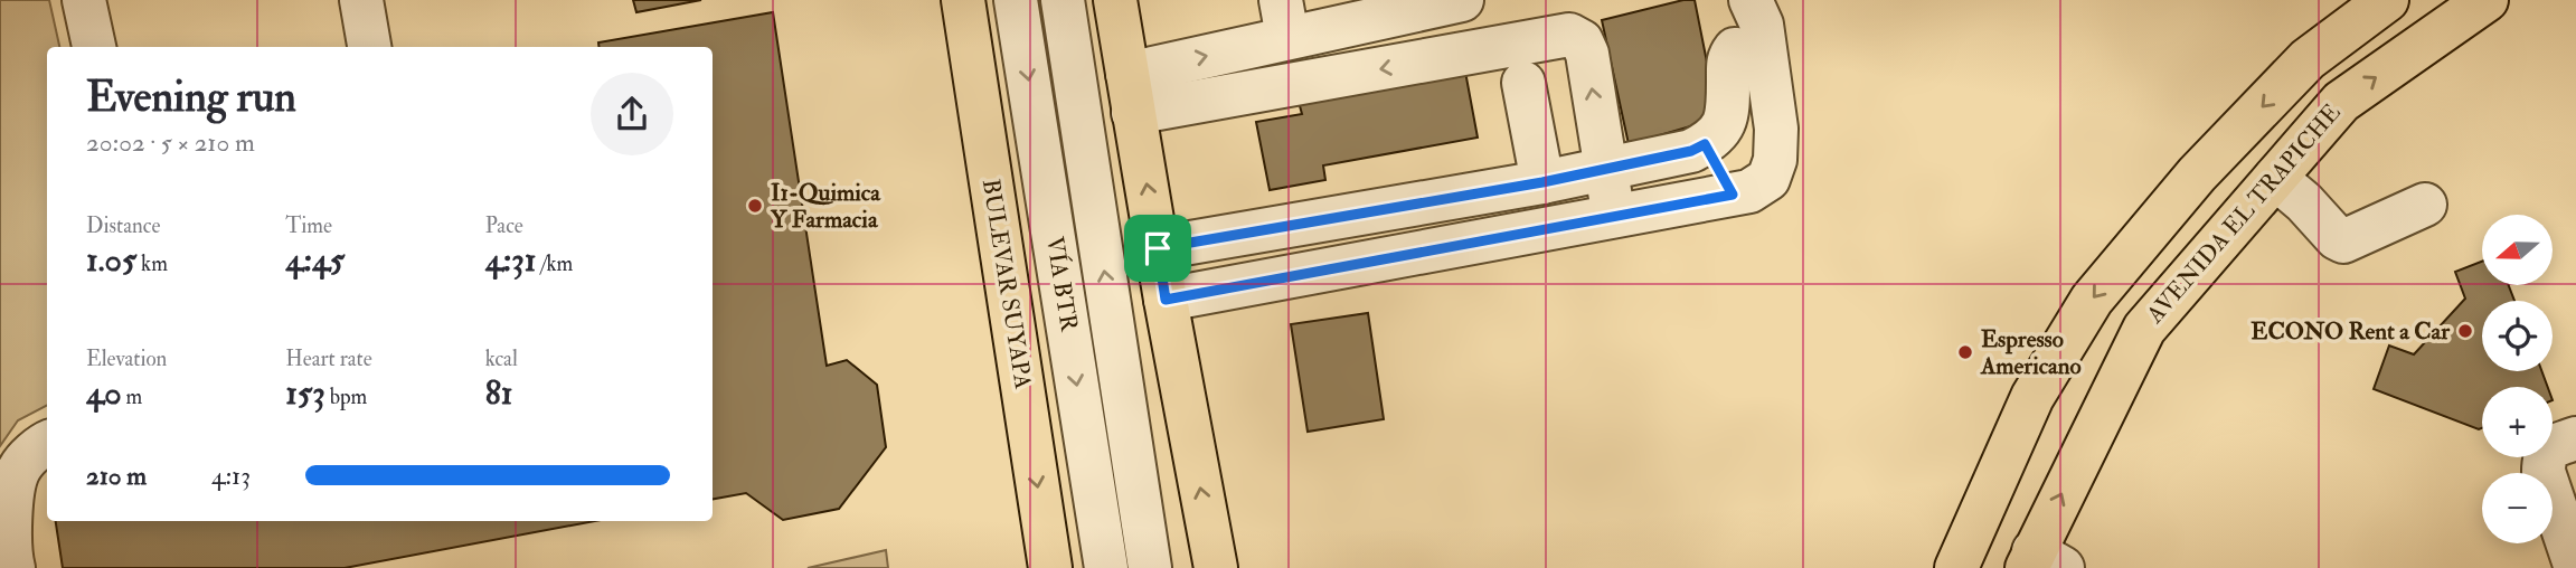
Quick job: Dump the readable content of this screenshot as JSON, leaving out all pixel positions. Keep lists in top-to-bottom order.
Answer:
{
  "streets": {
    "main road": ["AVENIDA EL TRAPICHE", "BULEVAR SUYAPA"],
    "street": ["VÍA BTR"]
  },
  "places": ["I1-Quimica Y Farmacia", "ECONO Rent a Car", "Espresso Americano"],
  "north": "left",
  "page": {
    "heading": ["Evening run", "20:02 · 5 × 210 m"],
    "stats": [
      ["Distance", "1.05 km"],
      ["Time", "4:45"],
      ["Pace", "4:31 /km"],
      ["Elevation", "40 m"],
      ["Heart rate", "153 bpm"],
      ["kcal", "81"]
    ],
    "map_buttons": ["+", "−"],
    "list": [
      {
        "name": "210 m",
        "note": "4:13"
      }
    ]
  }
}
